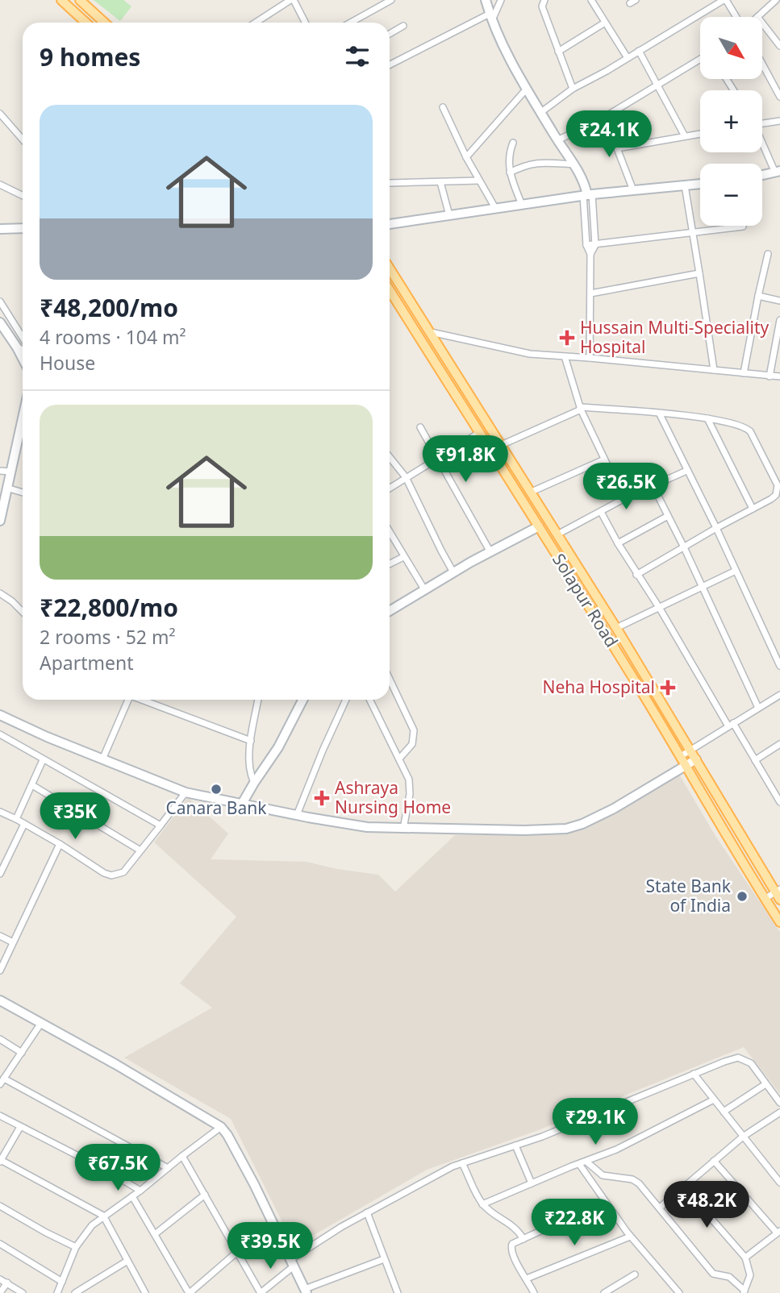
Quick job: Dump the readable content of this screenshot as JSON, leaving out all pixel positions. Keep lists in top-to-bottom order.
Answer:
{
  "streets": {
    "main road": ["Solapur Road"]
  },
  "places": {
    "health": ["Hussain Multi-Speciality Hospital", "Neha Hospital", "Ashraya Nursing Home"],
    "other": ["Canara Bank", "State Bank of India"]
  },
  "north": "bottom right",
  "page": {
    "map_buttons": ["+", "−"],
    "heading": "9 homes",
    "list": [
      {
        "name": "₹48,200/mo",
        "note": "4 rooms · 104 m² · House"
      },
      {
        "name": "₹22,800/mo",
        "note": "2 rooms · 52 m² · Apartment"
      }
    ],
    "price": [
      "₹24.1K",
      "₹91.8K",
      "₹26.5K",
      "₹35K",
      "₹29.1K",
      "₹67.5K",
      "₹48.2K",
      "₹22.8K",
      "₹39.5K"
    ]
  }
}
